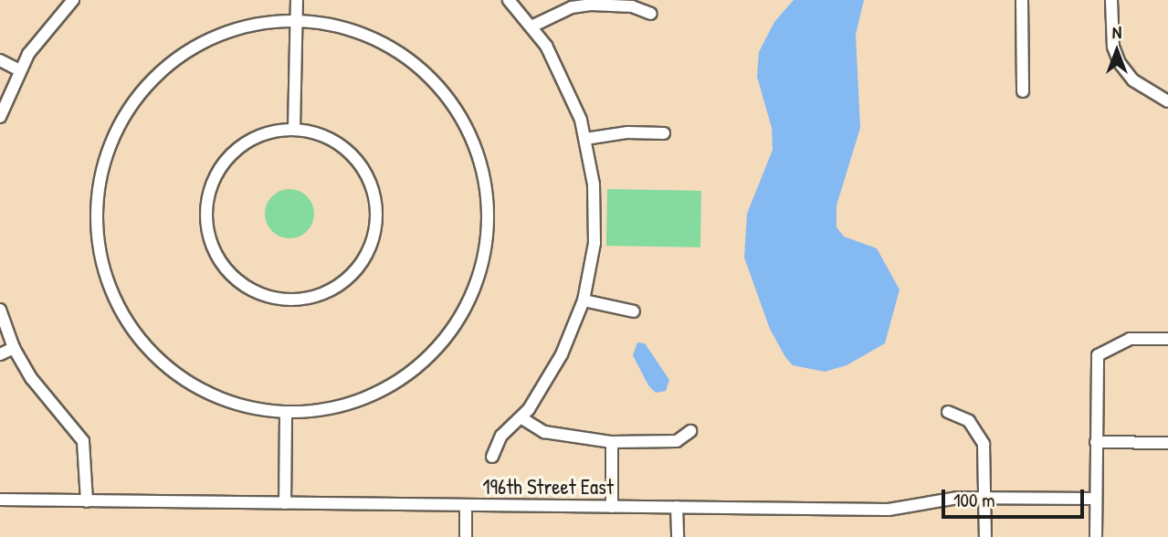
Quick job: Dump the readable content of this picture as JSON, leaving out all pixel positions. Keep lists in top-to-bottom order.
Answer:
{
  "streets": {
    "street": ["196th Street East"]
  },
  "scale_bar": "100 m",
  "north": "top"
}
